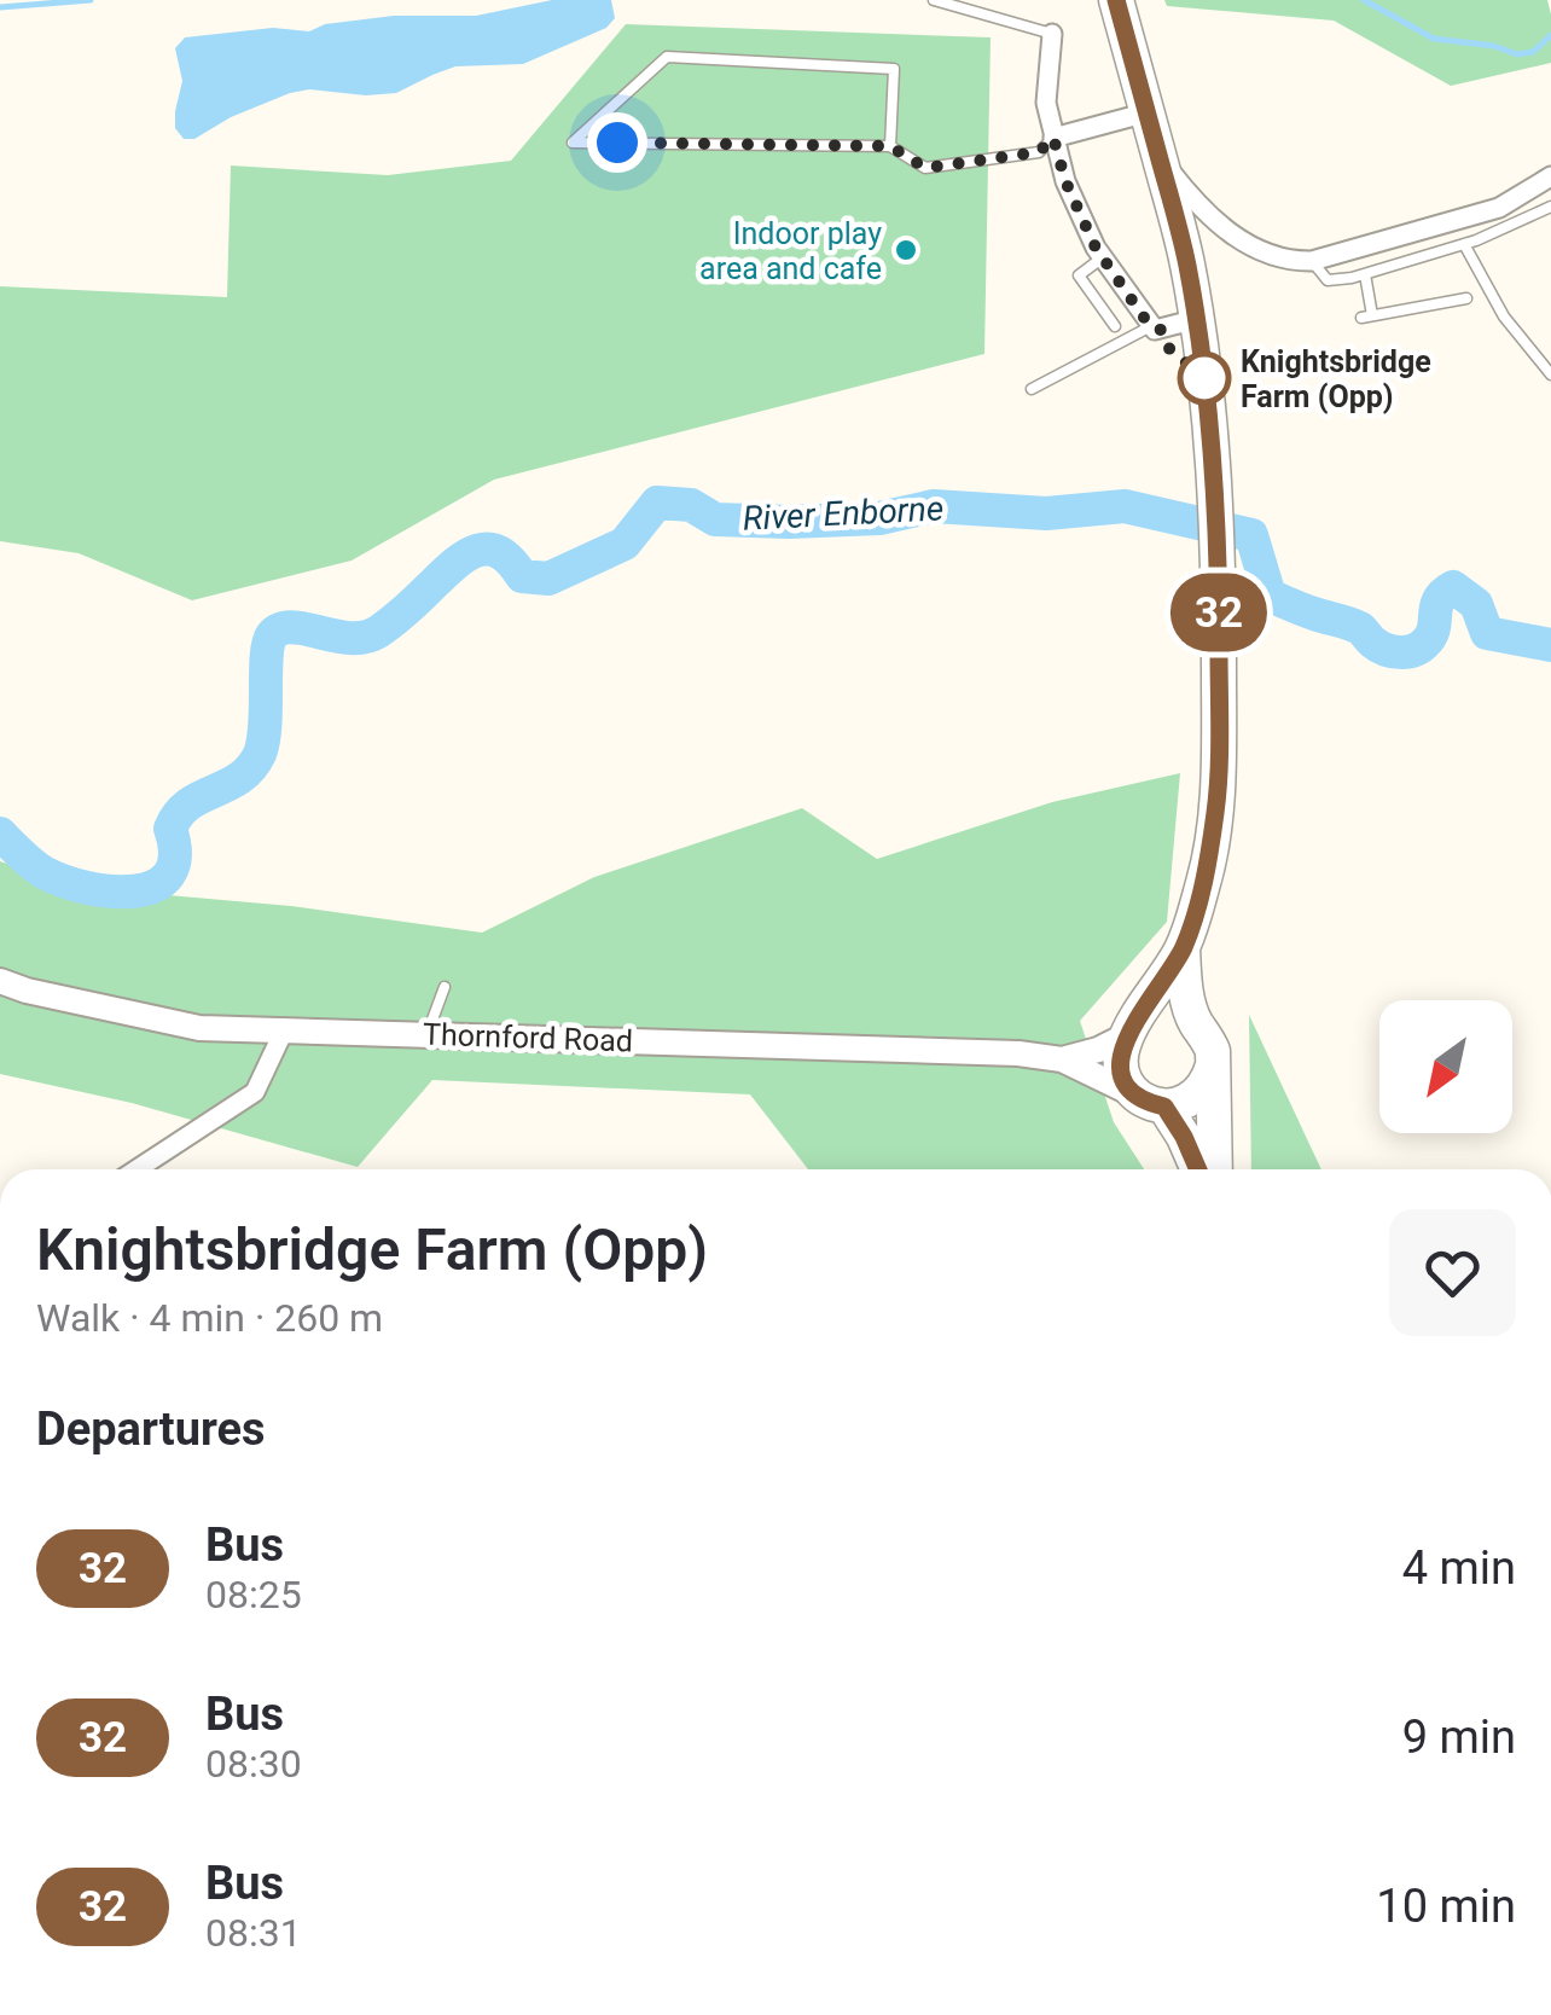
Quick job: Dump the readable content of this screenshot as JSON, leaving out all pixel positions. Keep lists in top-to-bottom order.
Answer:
{
  "streets": {
    "street": ["Thornford Road"]
  },
  "water": ["River Enborne"],
  "places": ["Indoor play area and cafe", "Knightsbridge Farm (Opp)"],
  "lines": ["bus line 32"],
  "north": "bottom left",
  "page": {
    "on_map": "32",
    "heading": [
      ["Knightsbridge Farm (Opp)", "Walk · 4 min · 260 m"],
      "Departures"
    ],
    "list": [
      {
        "mark": "32",
        "name": "Bus",
        "note": "08:25",
        "value": "4 min"
      },
      {
        "mark": "32",
        "name": "Bus",
        "note": "08:30",
        "value": "9 min"
      },
      {
        "mark": "32",
        "name": "Bus",
        "note": "08:31",
        "value": "10 min"
      }
    ]
  }
}
